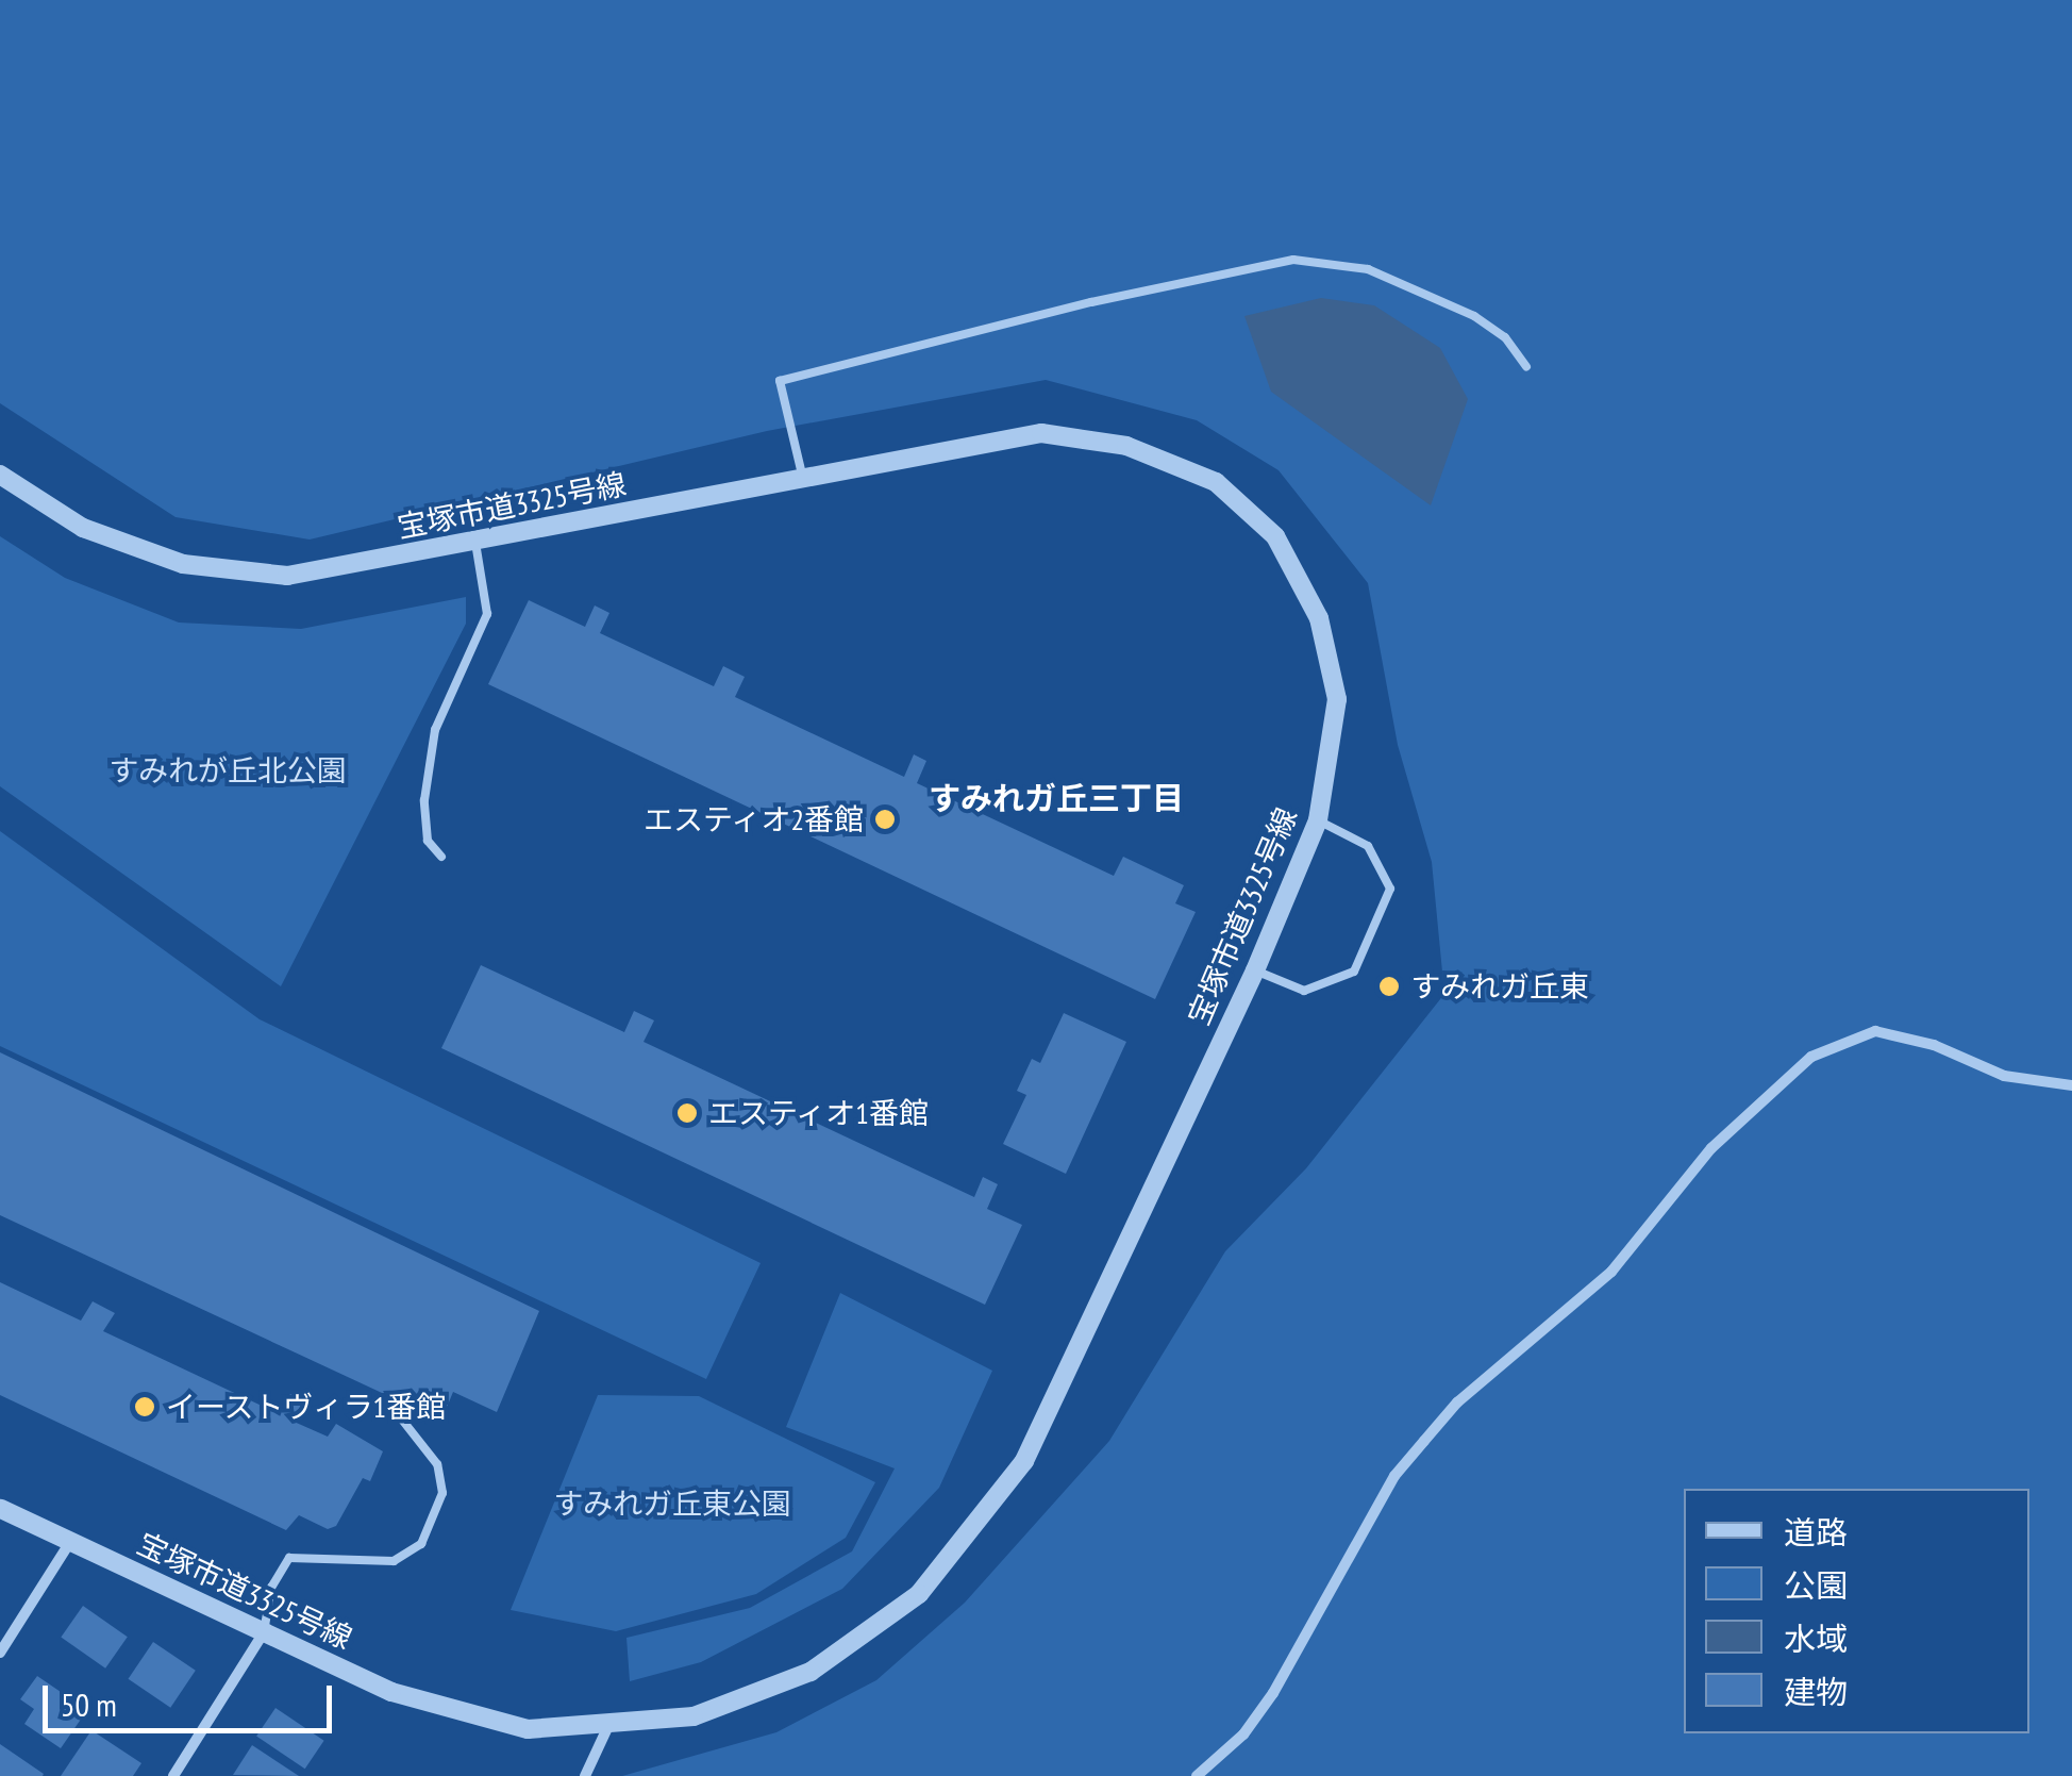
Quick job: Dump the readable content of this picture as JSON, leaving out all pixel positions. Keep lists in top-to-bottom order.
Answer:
{
  "streets": {
    "street": ["宝塚市道3325号線"]
  },
  "districts": ["すみれガ丘三丁目"],
  "parks": ["すみれが丘北公園", "すみれガ丘東公園"],
  "places": [
    "エスティオ2番館",
    "すみれガ丘東",
    "エスティオ1番館",
    "イーストヴィラ1番館"
  ],
  "legend": [
    "道路",
    "公園",
    "水域",
    "建物"
  ],
  "scale_bar": "50 m"
}
